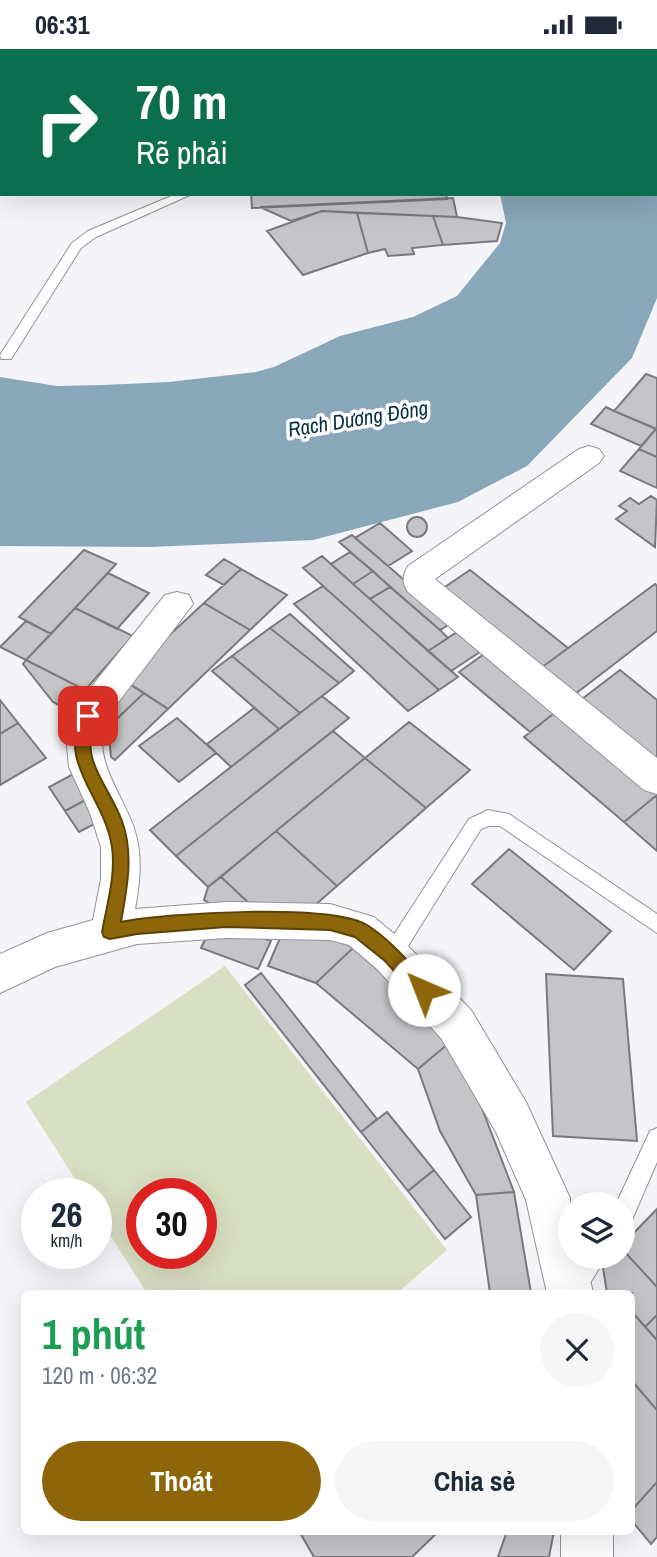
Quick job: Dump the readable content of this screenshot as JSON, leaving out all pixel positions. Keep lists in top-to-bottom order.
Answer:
{
  "water": ["Rạch Dương Đông"],
  "page": {
    "status": "06:31",
    "turn": ["70 m", "Rẽ phải"],
    "speed": "26 km/h",
    "limit": "30",
    "heading": ["1 phút", "120 m · 06:32"],
    "buttons": ["Thoát", "Chia sẻ"]
  }
}
